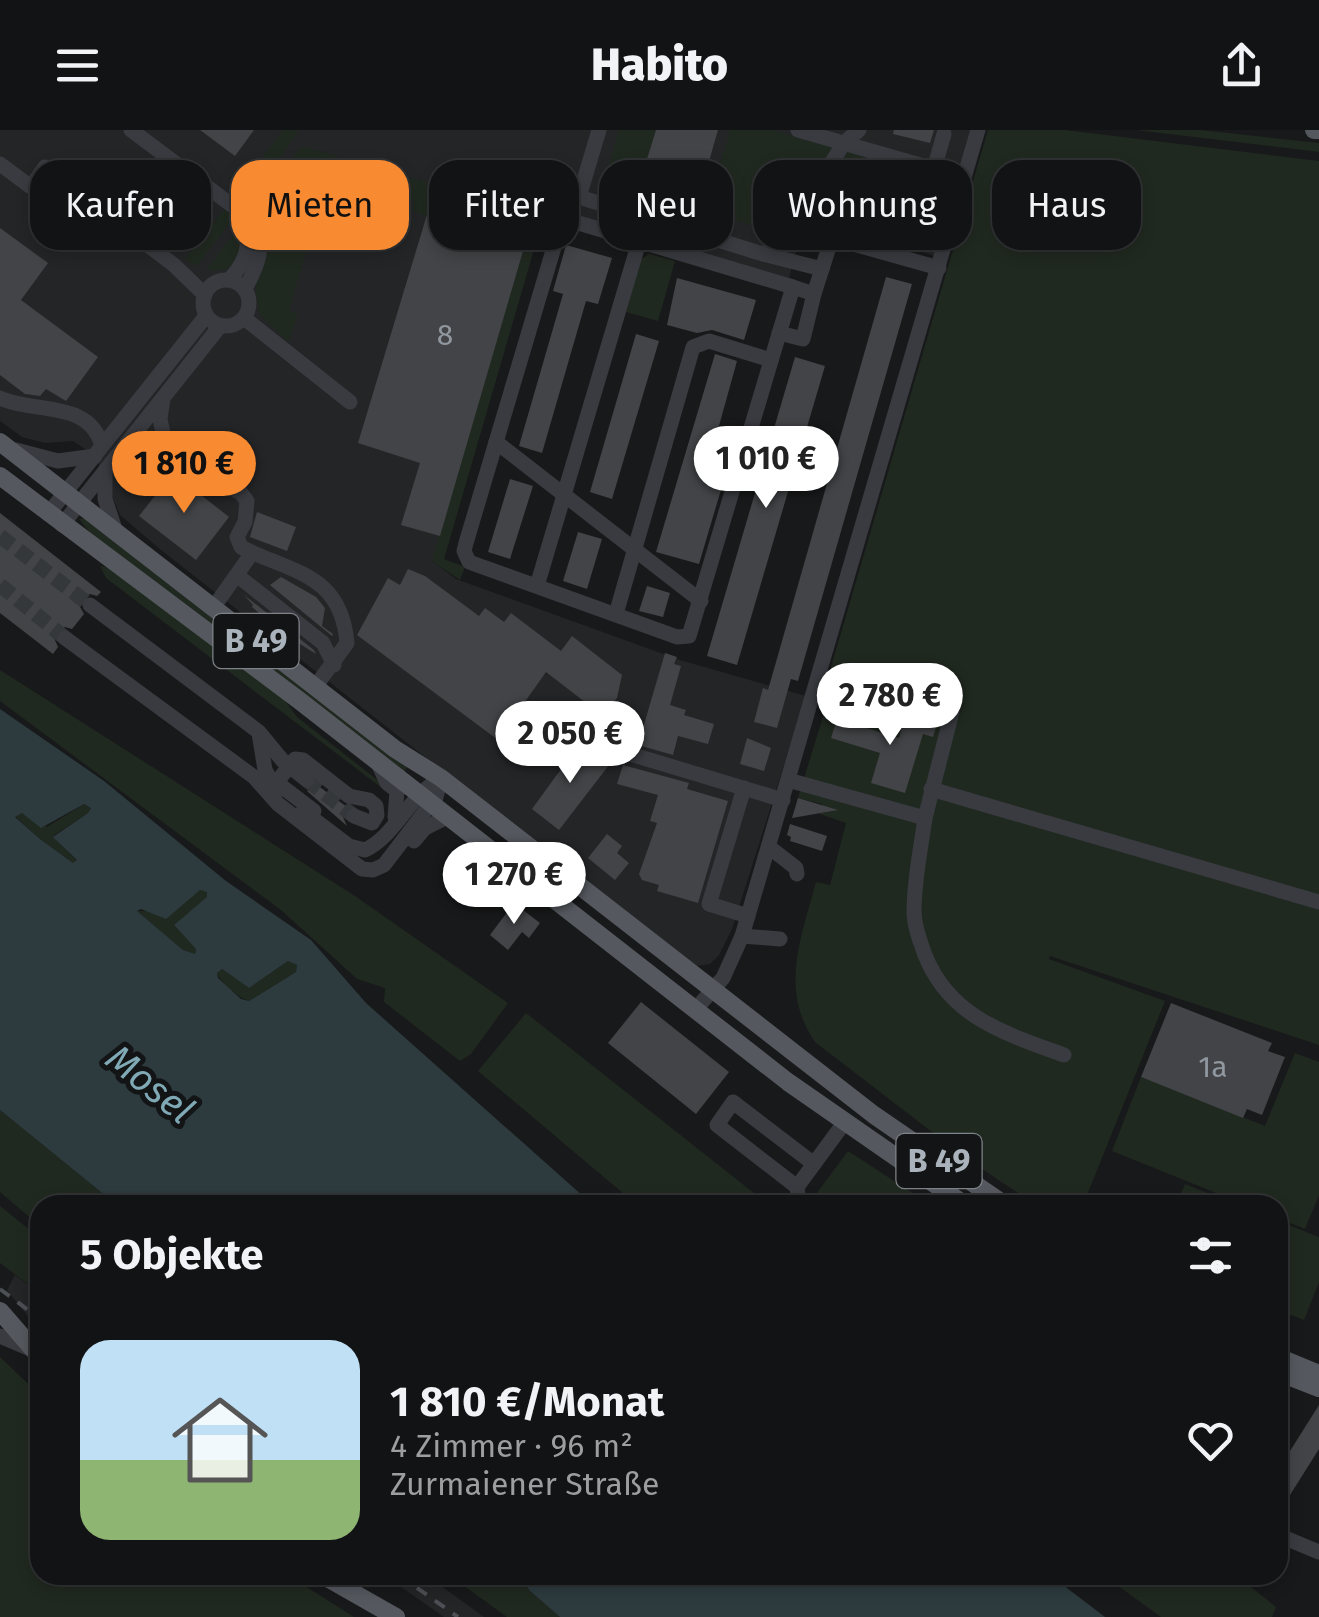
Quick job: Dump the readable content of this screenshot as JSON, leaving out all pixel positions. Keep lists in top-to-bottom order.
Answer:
{
  "streets": {
    "main road": ["B 49"]
  },
  "water": ["Mosel"],
  "house_numbers": ["8", "1a"],
  "page": {
    "header": "Habito",
    "chip": [
      "Kaufen",
      "Mieten",
      "Filter",
      "Neu",
      "Wohnung",
      "Haus"
    ],
    "price": [
      "1 010 €",
      "1 810 €",
      "2 780 €",
      "2 050 €",
      "1 270 €"
    ],
    "heading": "5 Objekte",
    "list": [
      {
        "name": "1 810 €/Monat",
        "note": "4 Zimmer · 96 m² · Zurmaiener Straße"
      }
    ]
  }
}
